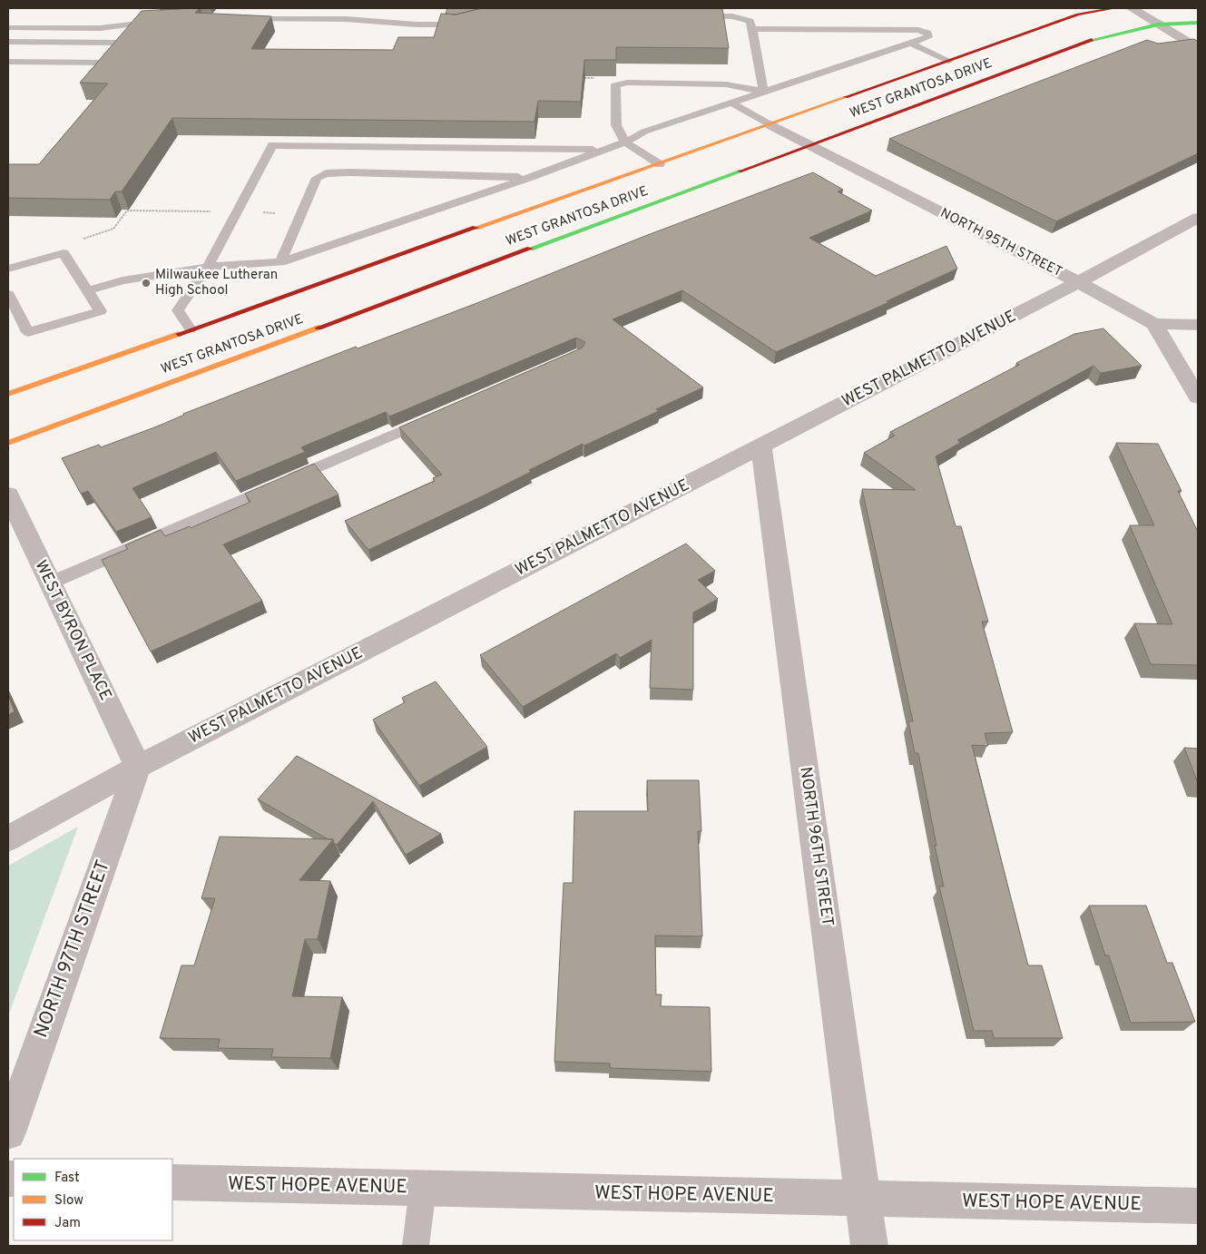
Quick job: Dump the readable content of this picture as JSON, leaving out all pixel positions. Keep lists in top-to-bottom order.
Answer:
{
  "streets": {
    "street": [
      "WEST GRANTOSA DRIVE",
      "NORTH 95TH STREET",
      "WEST PALMETTO AVENUE",
      "WEST BYRON PLACE",
      "NORTH 96TH STREET",
      "NORTH 97TH STREET",
      "WEST HOPE AVENUE"
    ]
  },
  "crossings": [
    ["WEST GRANTOSA DRIVE", "NORTH 95TH STREET"],
    ["NORTH 95TH STREET", "WEST PALMETTO AVENUE"],
    ["WEST PALMETTO AVENUE", "WEST BYRON PLACE"],
    ["WEST PALMETTO AVENUE", "NORTH 96TH STREET"],
    ["WEST PALMETTO AVENUE", "NORTH 97TH STREET"],
    ["WEST BYRON PLACE", "NORTH 97TH STREET"],
    ["NORTH 96TH STREET", "WEST HOPE AVENUE"]
  ],
  "places": ["Milwaukee Lutheran High School"],
  "legend": ["Fast", "Slow", "Jam"]
}
